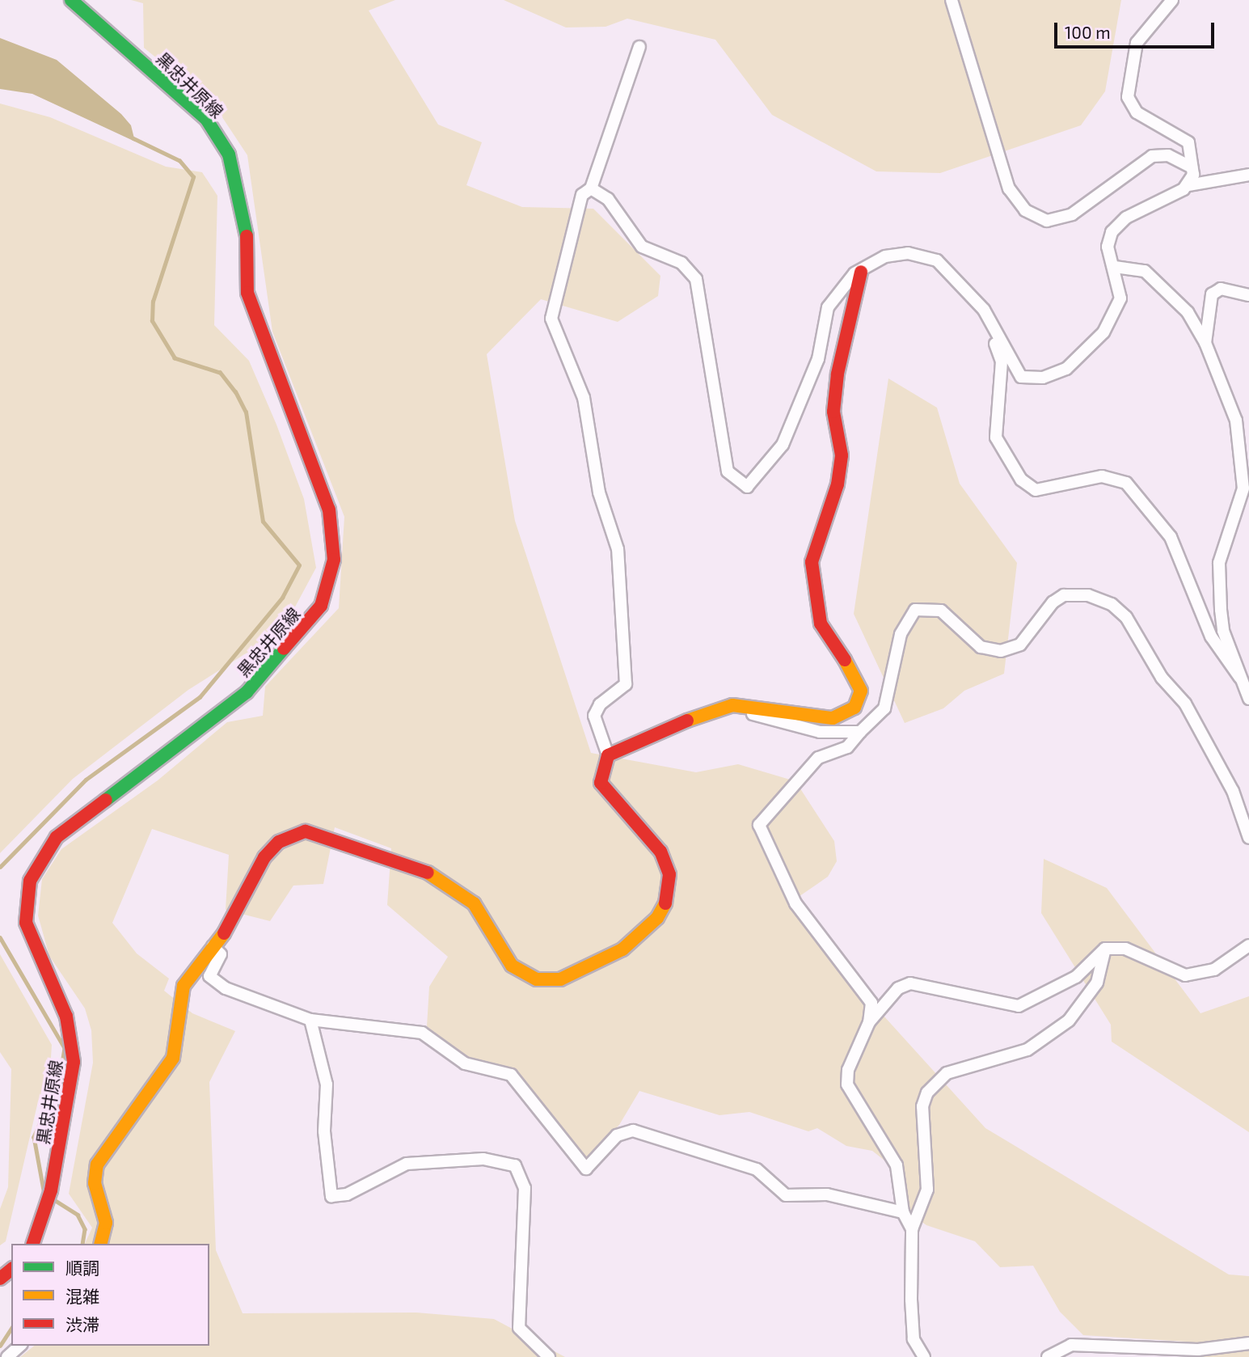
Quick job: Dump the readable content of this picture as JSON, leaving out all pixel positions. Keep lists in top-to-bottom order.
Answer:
{
  "streets": {
    "street": ["黒忠井原線"]
  },
  "legend": ["順調", "混雑", "渋滞"],
  "scale_bar": "100 m"
}
